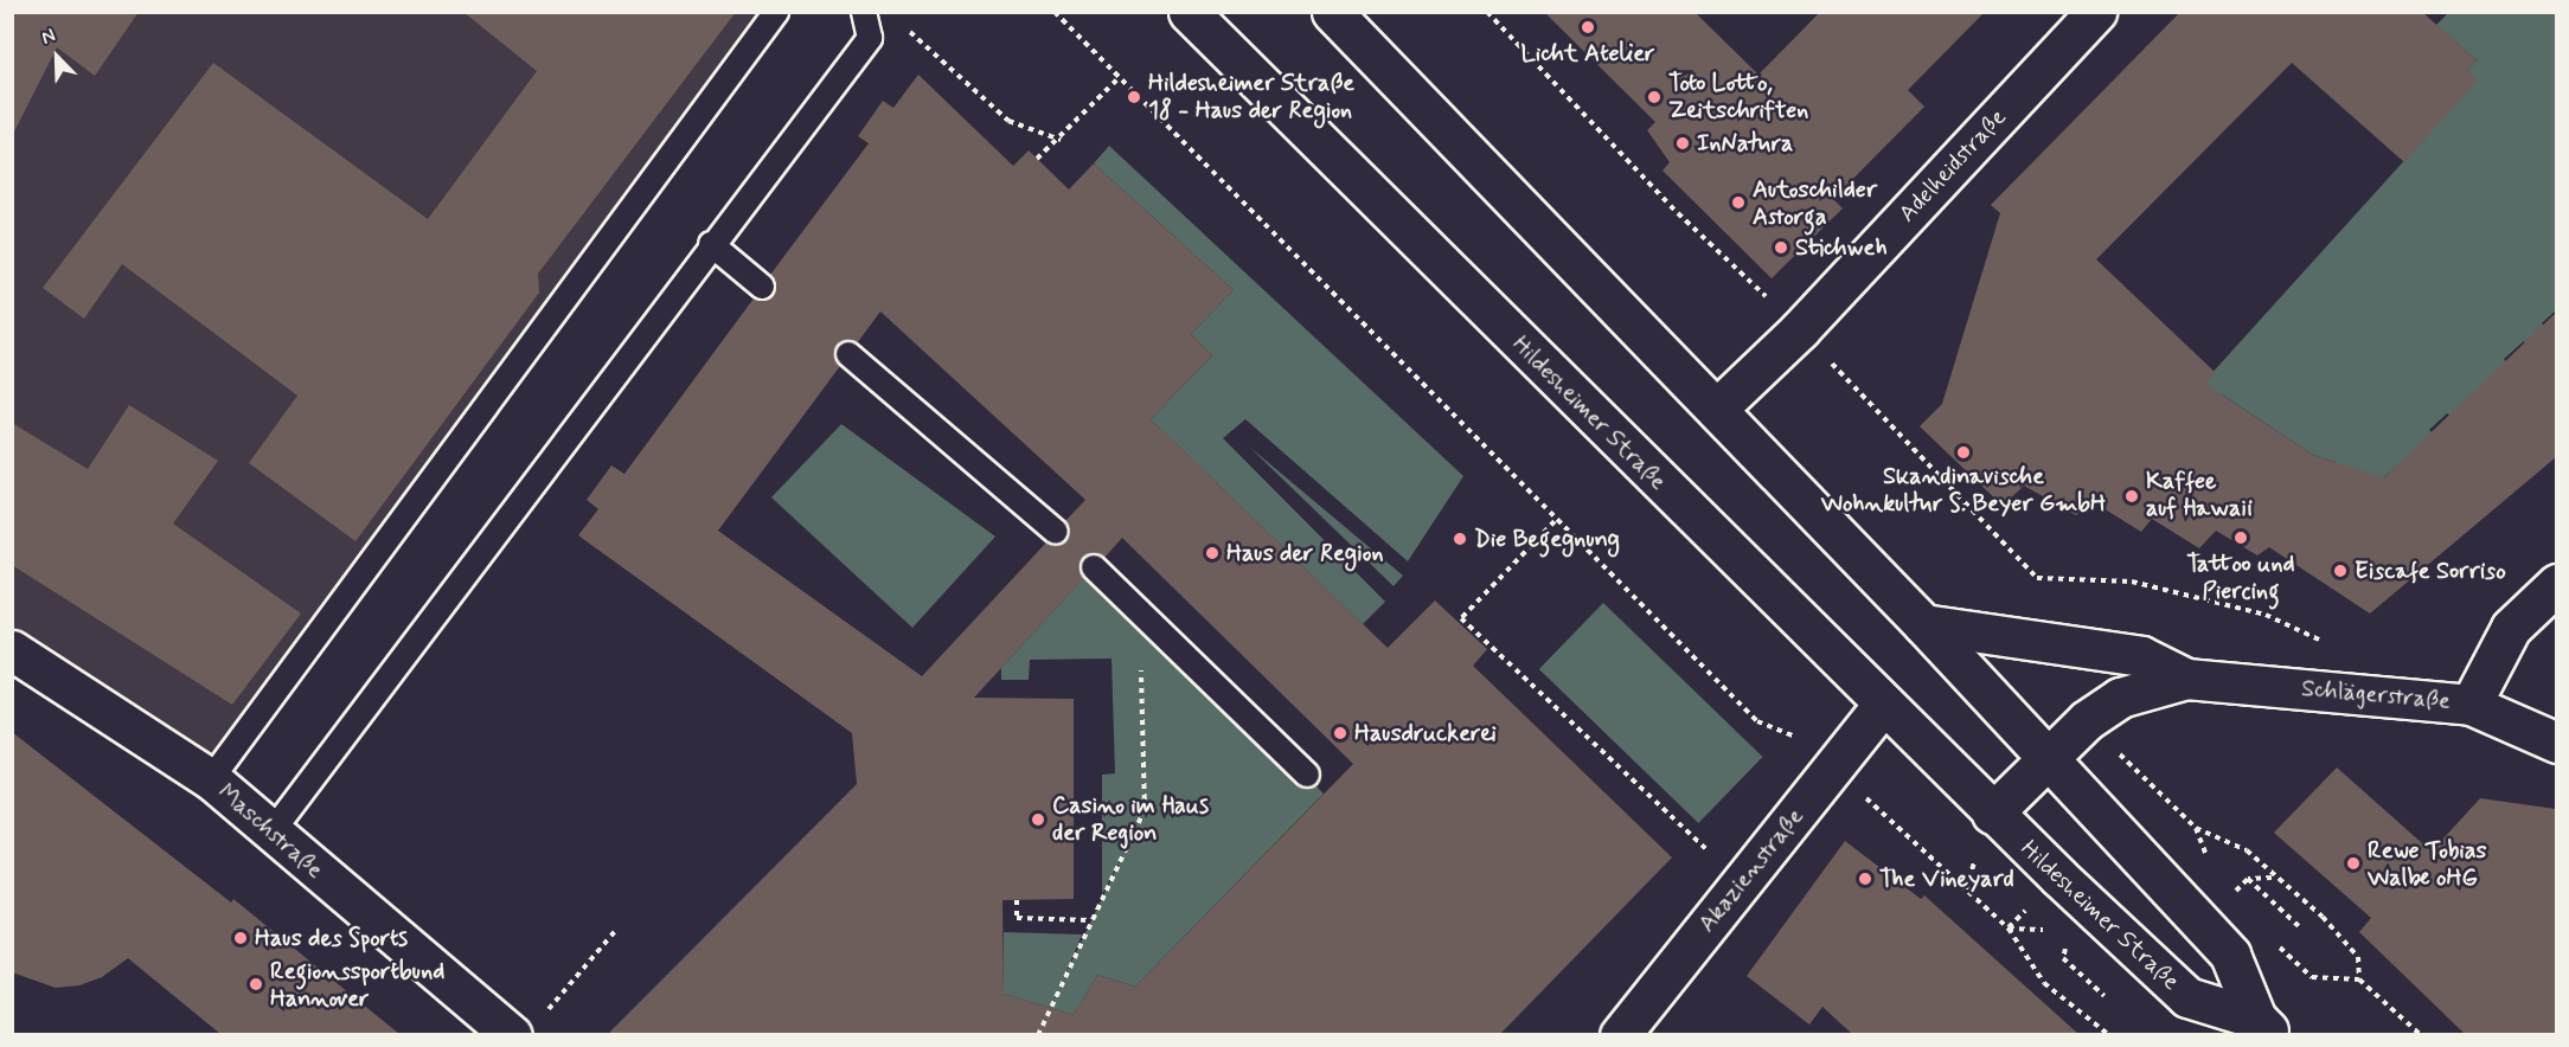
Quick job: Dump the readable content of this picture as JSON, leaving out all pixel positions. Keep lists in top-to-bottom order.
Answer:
{
  "streets": {
    "main road": [
      "Adelheidstraße",
      "Hildesheimer Straße",
      "Schlägerstraße",
      "Maschstraße",
      "Akazienstraße"
    ]
  },
  "crossings": [
    ["Adelheidstraße", "Hildesheimer Straße"],
    ["Hildesheimer Straße", "Schlägerstraße"],
    ["Hildesheimer Straße", "Akazienstraße"]
  ],
  "places": [
    "Licht Atelier",
    "Hildesheimer Straße 18 - Haus der Region",
    "Toto Lotto, Zeitschriften",
    "InNatura",
    "Autoschilder Astorga",
    "Stichweh",
    "Skandinavische Wohnkultur S. Beyer GmbH",
    "Kaffee auf Hawaii",
    "Tattoo und Piercing",
    "Die Begegnung",
    "Haus der Region",
    "Eiscafe Sorriso",
    "Hausdruckerei",
    "Casino im Haus der Region",
    "Rewe Tobias Walbe oHG",
    "The Vineyard",
    "Haus des Sports",
    "Regionssportbund Hannover"
  ],
  "north": "top left"
}
